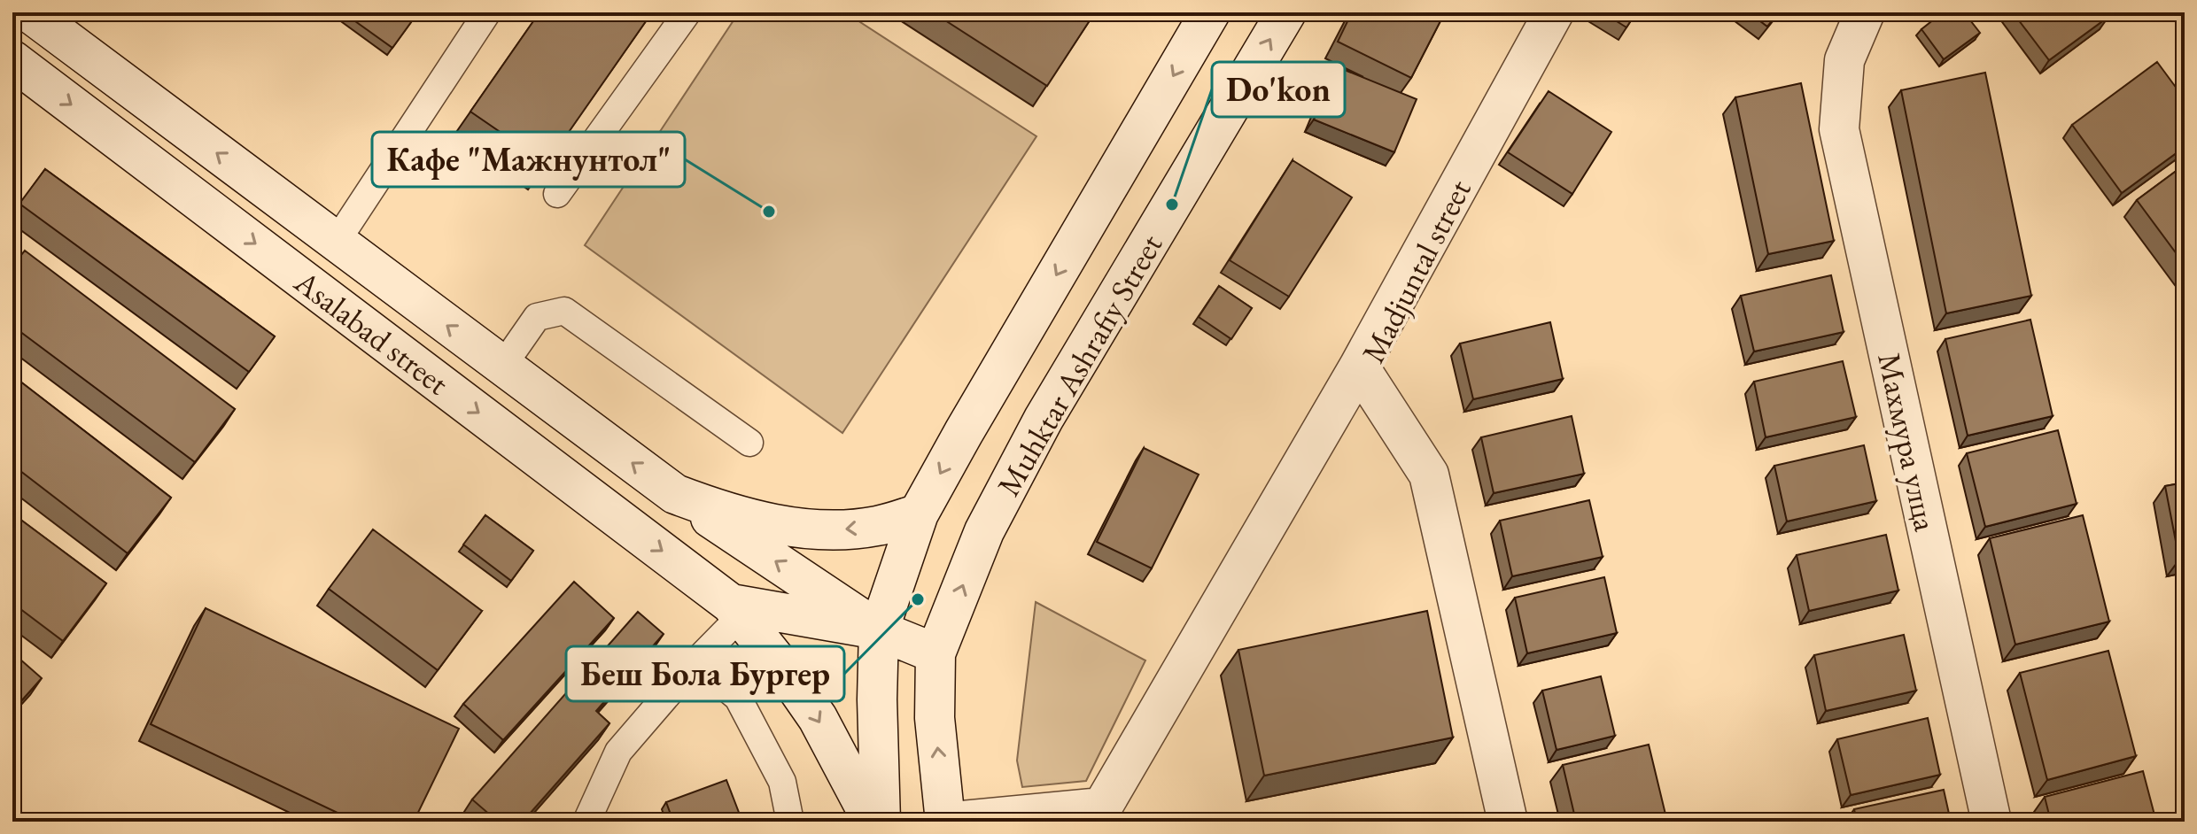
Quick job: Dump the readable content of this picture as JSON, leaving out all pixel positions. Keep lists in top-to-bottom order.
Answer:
{
  "streets": {
    "main road": [
      "Madjuntal street",
      "Asalabad street",
      "Muhktar Ashrafiy Street",
      "Махмура улца"
    ]
  },
  "crossings": [
    ["Asalabad street", "Muhktar Ashrafiy Street"]
  ],
  "places": ["Do'kon", "Кафе \"Мажнунтол\"", "Беш Бола Бургер"]
}
